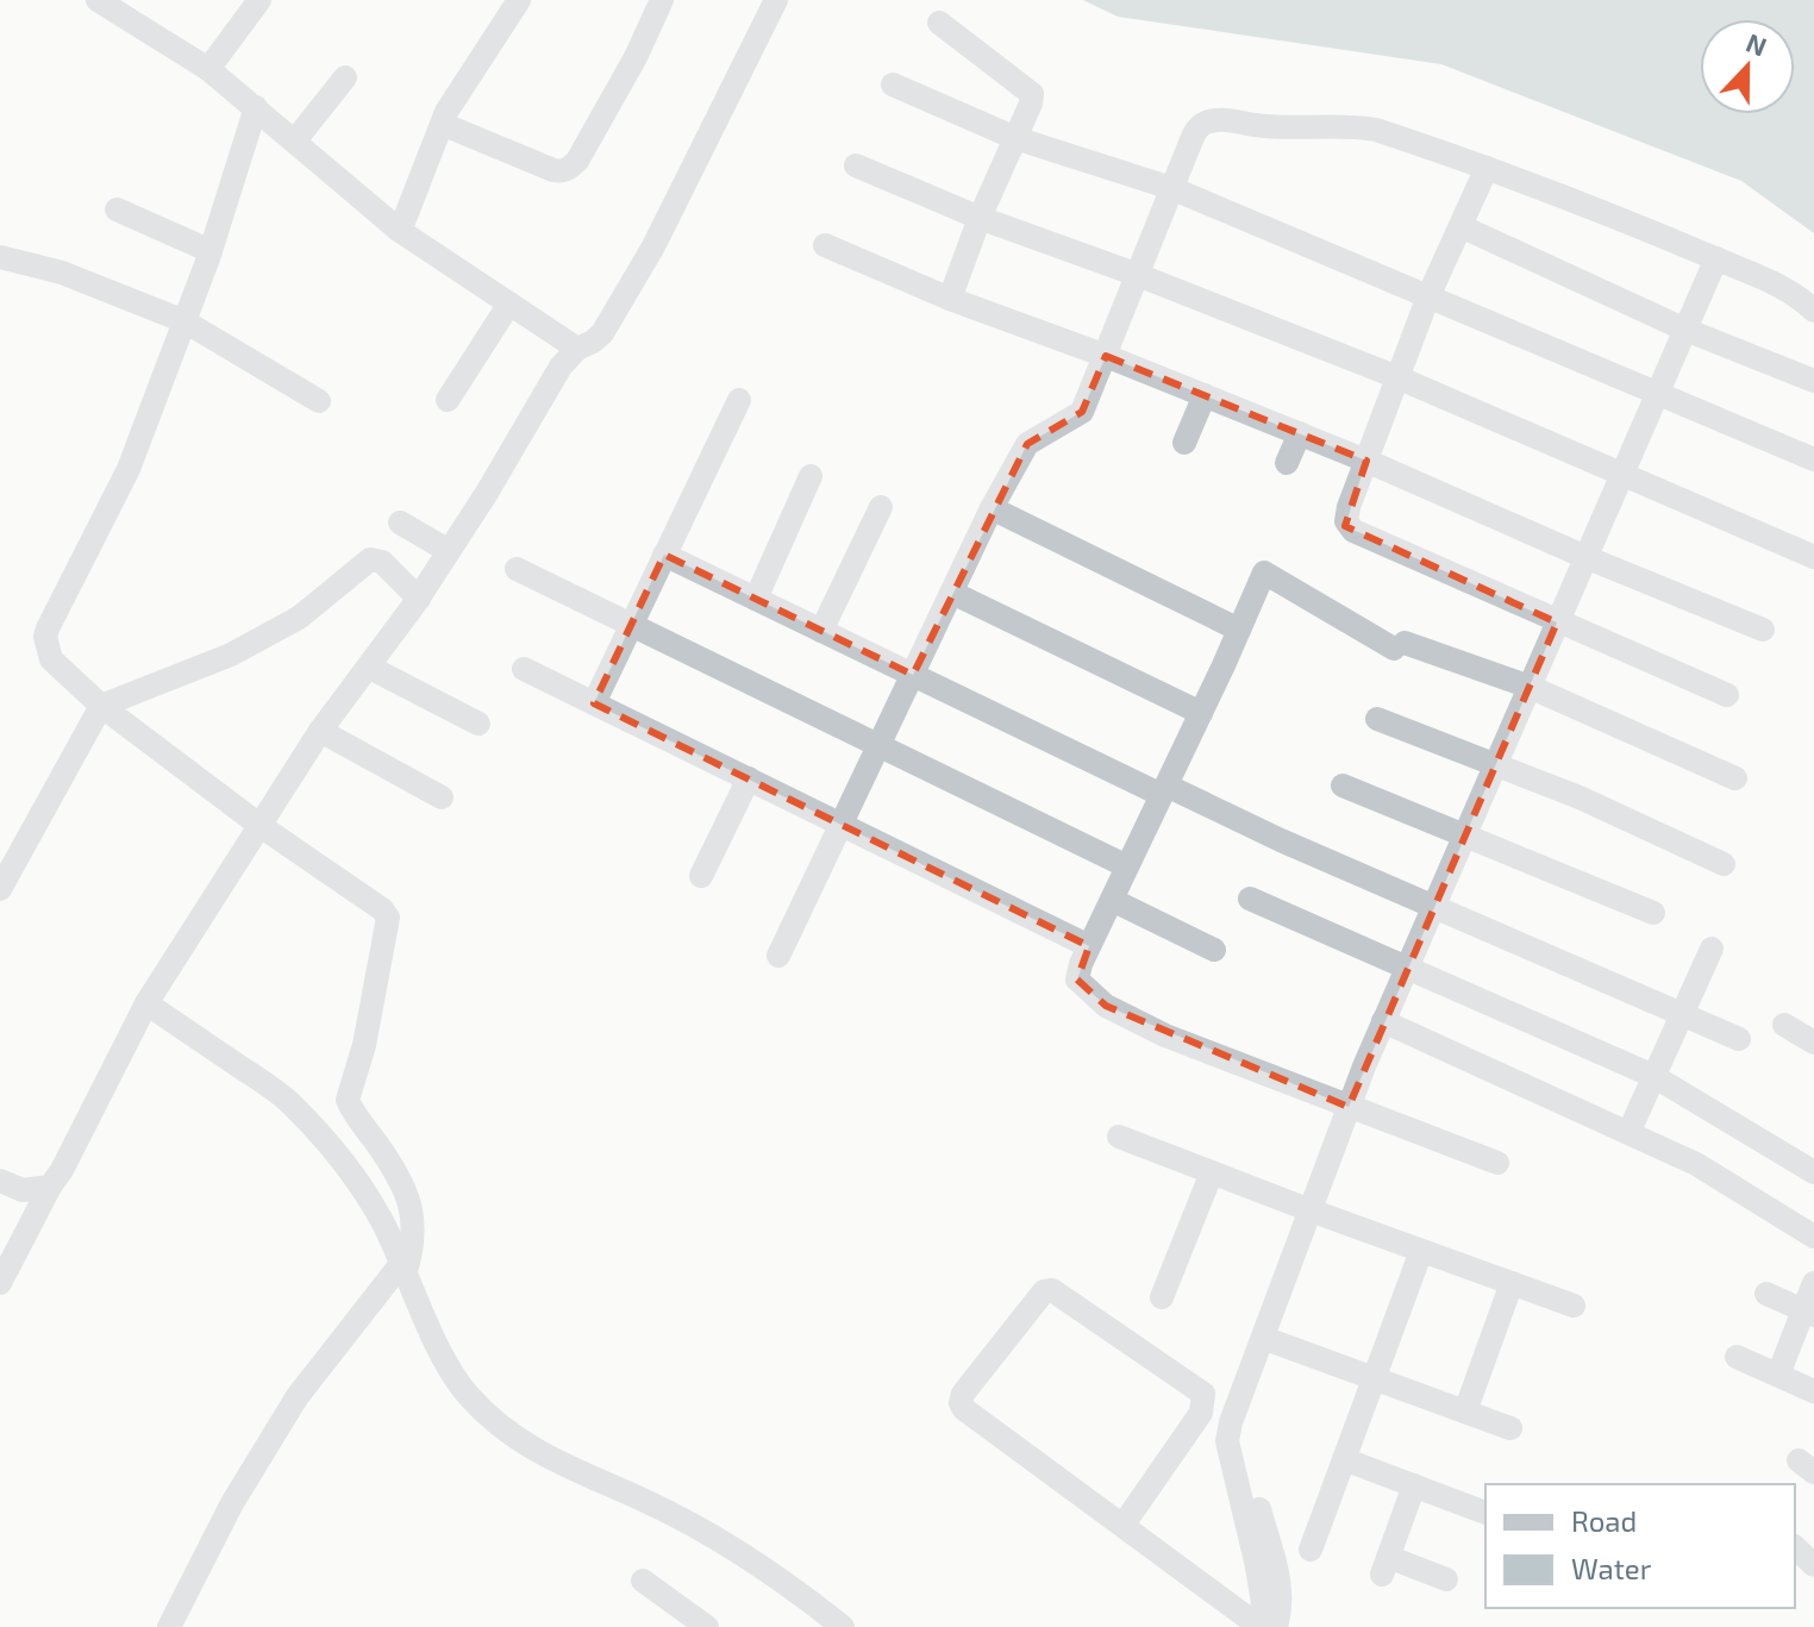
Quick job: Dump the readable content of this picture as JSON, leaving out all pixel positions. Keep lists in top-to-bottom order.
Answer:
{
  "legend": ["Road", "Water"],
  "north": "top"
}
